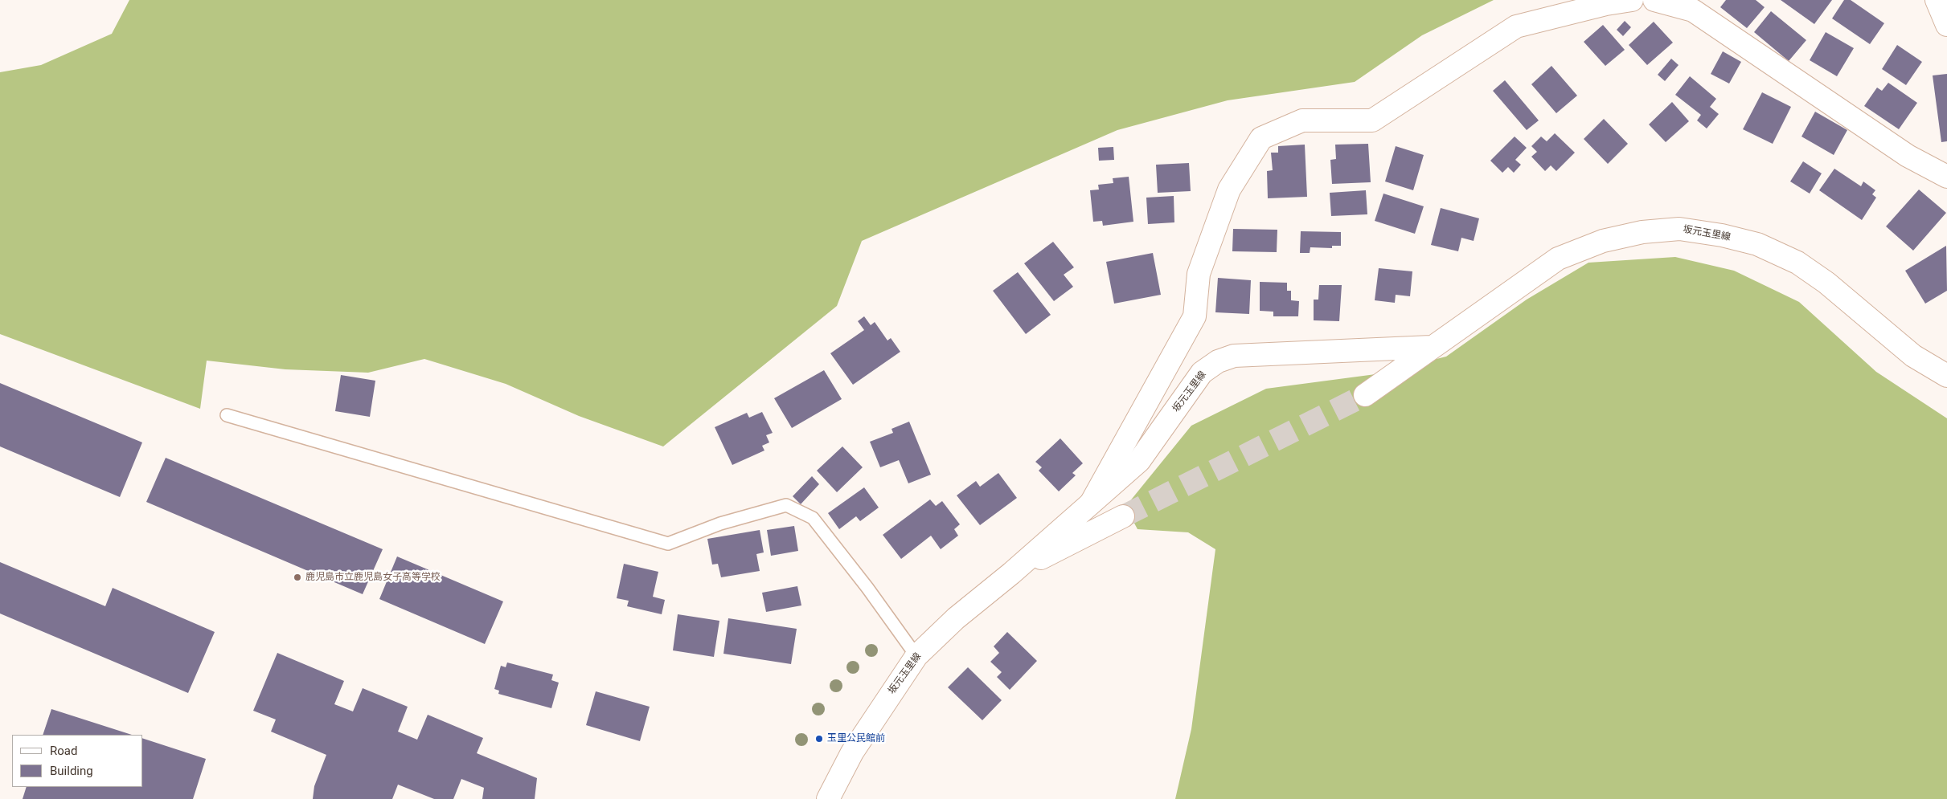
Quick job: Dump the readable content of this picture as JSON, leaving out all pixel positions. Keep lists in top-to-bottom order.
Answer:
{
  "streets": {
    "street": ["坂元玉里線"]
  },
  "places": ["鹿児島市立鹿児島女子高等学校", "玉里公民館前"],
  "legend": ["Road", "Building"]
}
